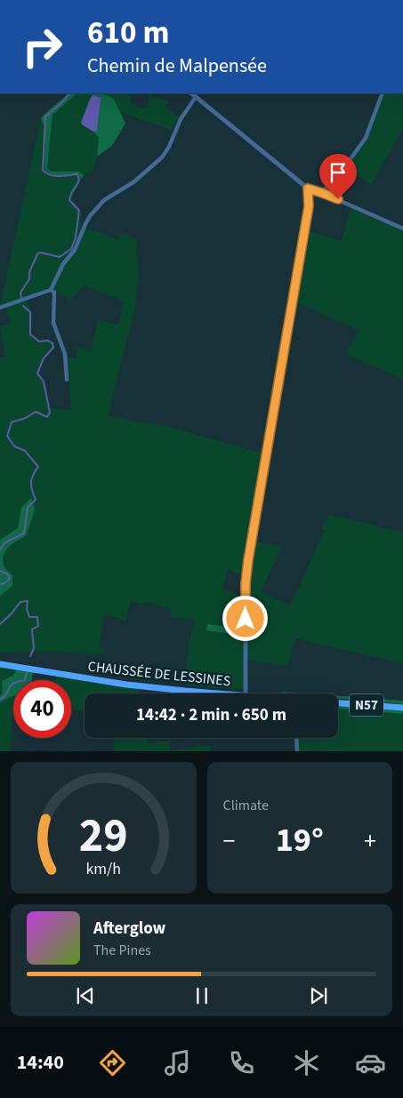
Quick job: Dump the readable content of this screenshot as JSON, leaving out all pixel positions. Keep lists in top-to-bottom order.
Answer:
{
  "streets": {
    "main road": ["CHAUSSÉE DE LESSINES", "N57"]
  },
  "page": {
    "turn": ["610 m", "Chemin de Malpensée"],
    "limit": "40",
    "trip": "14:42 · 2 min · 650 m",
    "tile": "Climate",
    "heat": ["−", "19°", "+"],
    "song": ["Afterglow", "The Pines"],
    "tabs": "14:40",
    "gauge": ["29", "km/h"]
  }
}
